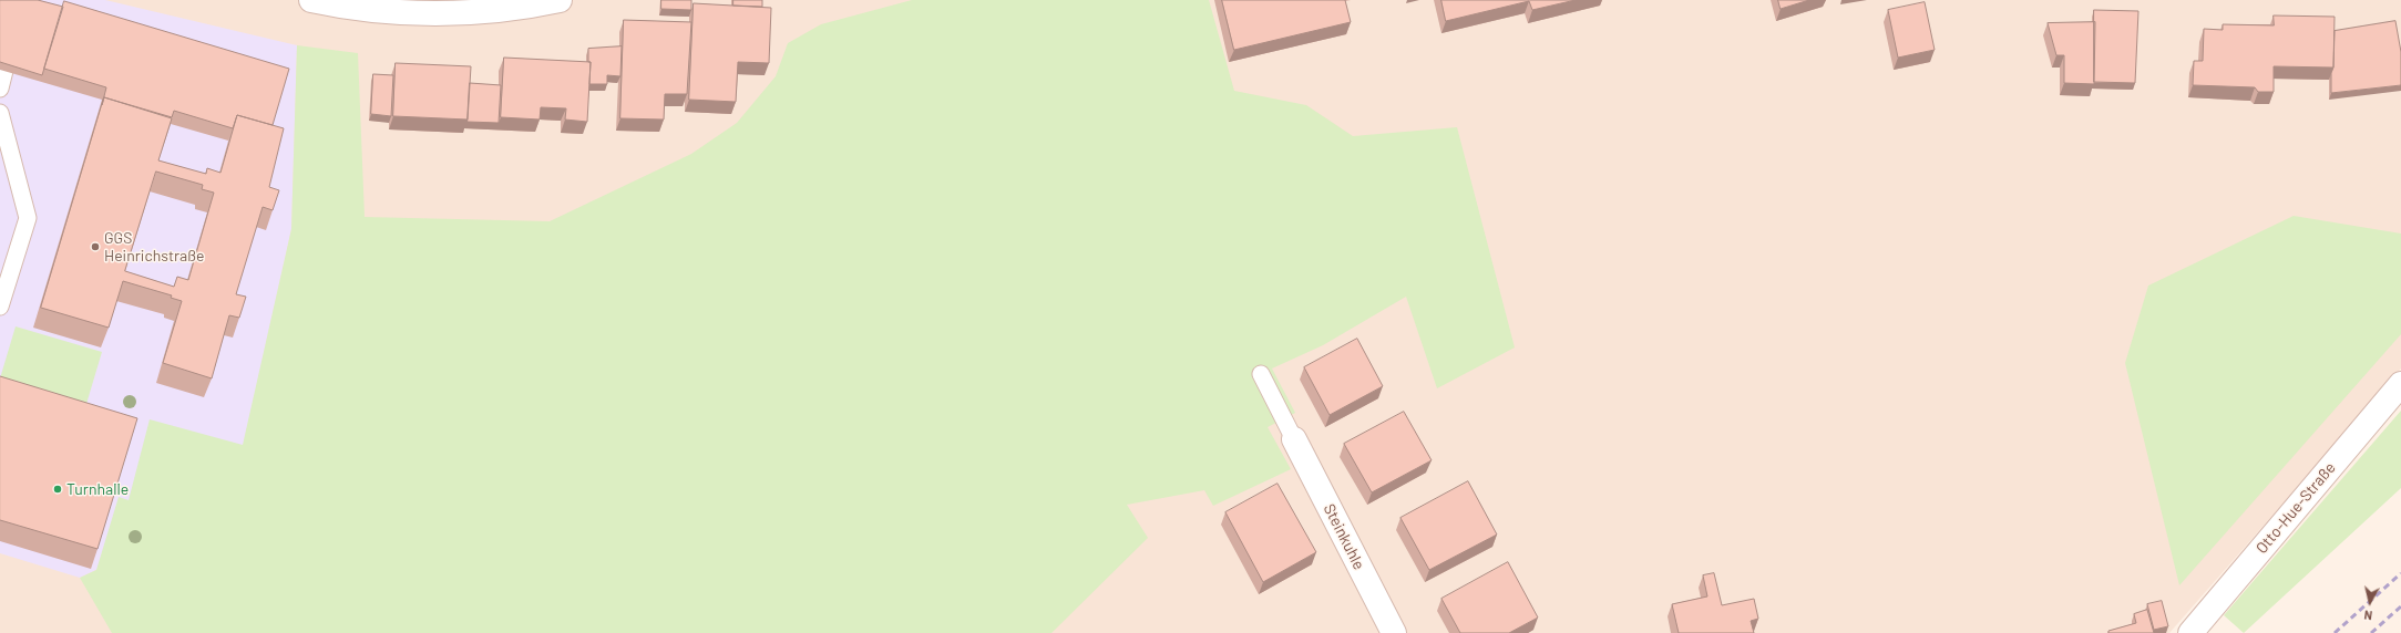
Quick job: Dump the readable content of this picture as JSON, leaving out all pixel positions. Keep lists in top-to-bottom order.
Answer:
{
  "streets": {
    "street": ["Otto-Hue-Straße", "Steinkuhle"]
  },
  "places": ["GGS Heinrichstraße", "Turnhalle"],
  "north": "bottom"
}
